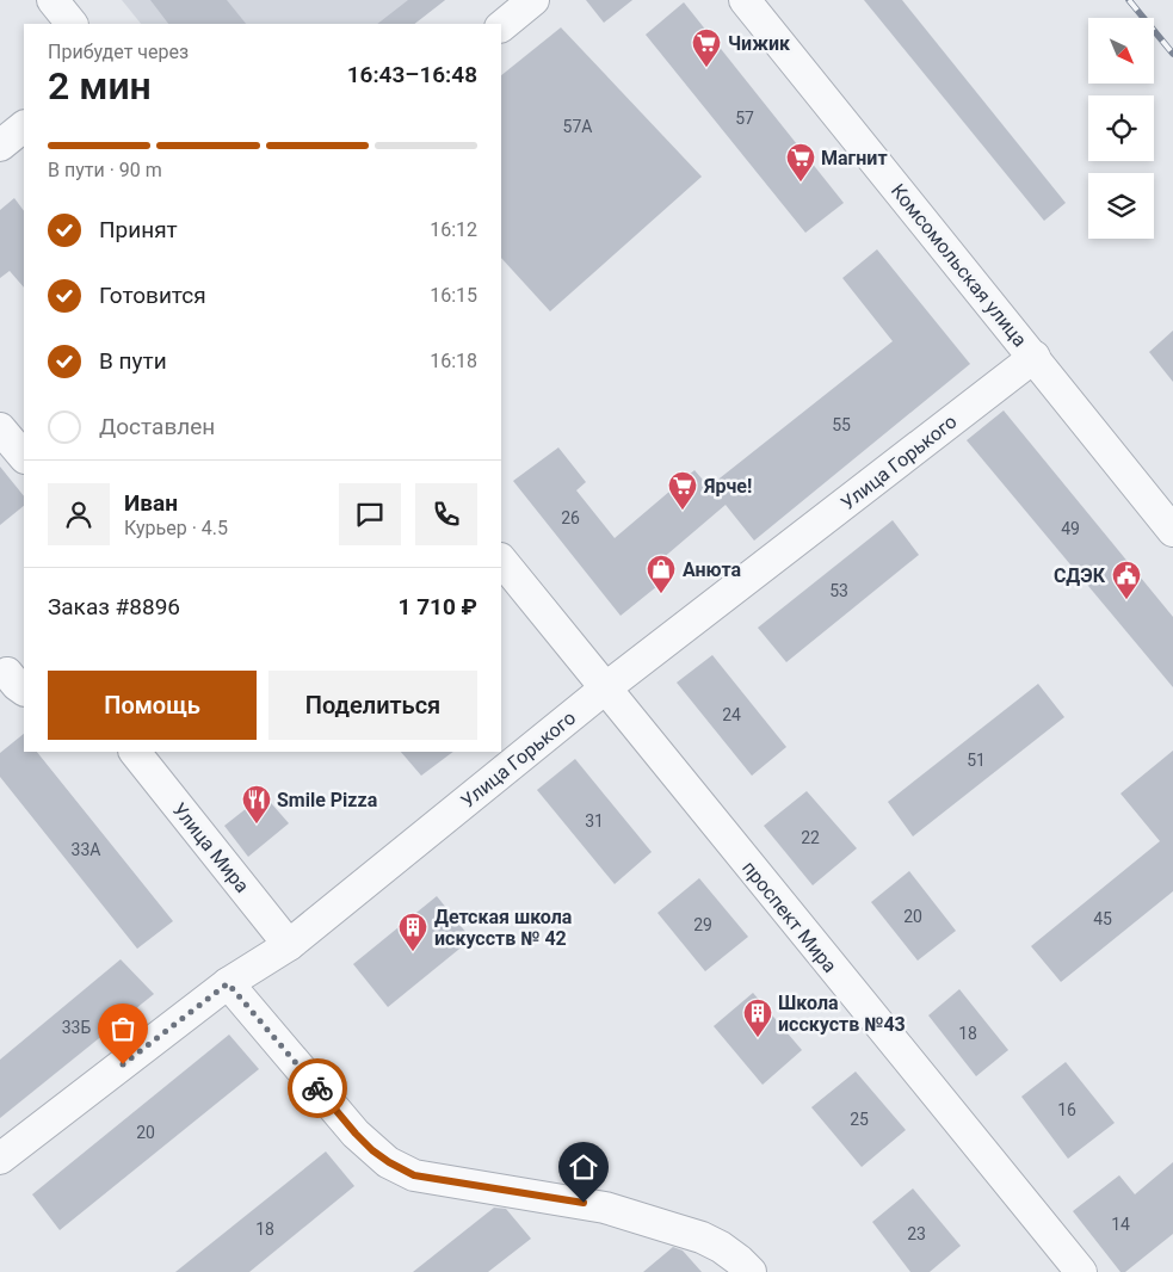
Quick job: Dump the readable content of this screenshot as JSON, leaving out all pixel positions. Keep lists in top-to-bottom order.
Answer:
{
  "streets": {
    "street": [
      "Комсомольская улица",
      "Улица Горького",
      "Улица Мира",
      "проспект Мира"
    ]
  },
  "crossings": [
    ["Комсомольская улица", "Улица Горького"],
    ["Улица Горького", "Улица Мира"],
    ["Улица Горького", "проспект Мира"]
  ],
  "places": {
    "supermarket": ["Чижик", "Магнит", "Ярче!"],
    "shop": ["Анюта"],
    "public building": ["СДЭК"],
    "restaurant": ["Smile Pizza"],
    "building": ["Детская школа искусств № 42", "Школа исскуств №43"]
  },
  "house_numbers": [
    "57",
    "57А",
    "55",
    "26",
    "49",
    "53",
    "24",
    "51",
    "31",
    "22",
    "33А",
    "20",
    "45",
    "29",
    "33Б",
    "18",
    "16",
    "25",
    "20",
    "14",
    "18",
    "23"
  ],
  "north": "bottom right",
  "page": {
    "heading": ["2 мин", "Прибудет через", "16:43–16:48"],
    "panel": [
      "Иван",
      "Курьер · 4.5",
      "Заказ #8896",
      "1 710 ₽"
    ],
    "bar": "В пути · 90 m",
    "list": [
      ["Принят", "16:12"],
      ["Готовится", "16:15"],
      ["В пути", "16:18"],
      "Доставлен"
    ],
    "buttons": ["Помощь", "Поделиться"]
  }
}
